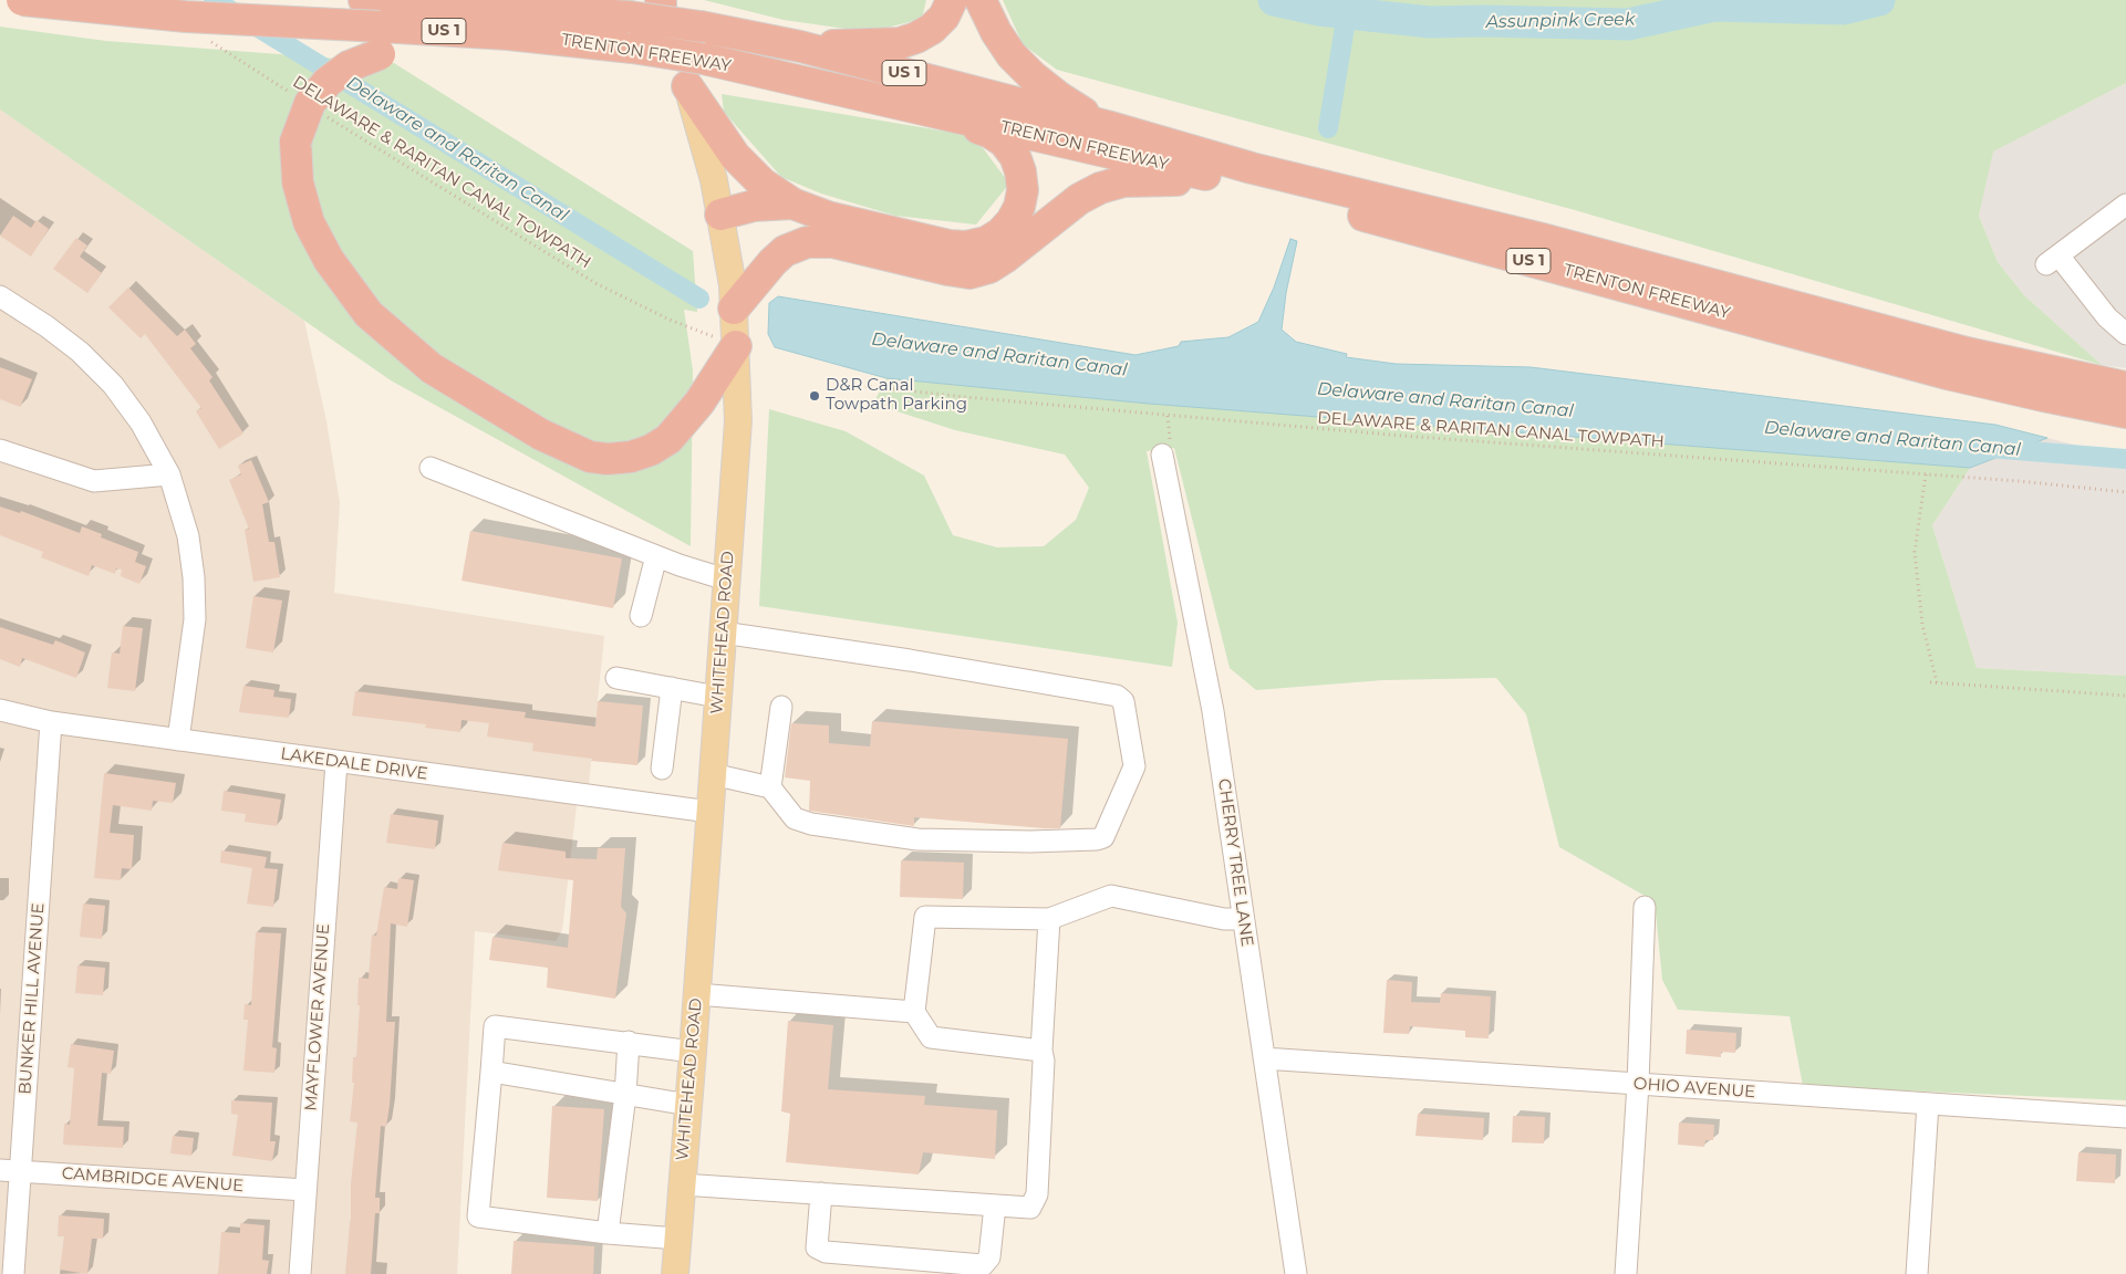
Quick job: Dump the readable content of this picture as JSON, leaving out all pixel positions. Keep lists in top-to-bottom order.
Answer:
{
  "streets": {
    "highway": ["US 1", "TRENTON FREEWAY"],
    "main road": ["WHITEHEAD ROAD"],
    "street": [
      "LAKEDALE DRIVE",
      "CHERRY TREE LANE",
      "BUNKER HILL AVENUE",
      "MAYFLOWER AVENUE",
      "OHIO AVENUE",
      "CAMBRIDGE AVENUE"
    ],
    "path": ["DELAWARE & RARITAN CANAL TOWPATH"]
  },
  "crossings": [
    ["DELAWARE & RARITAN CANAL TOWPATH", "WHITEHEAD ROAD"],
    ["WHITEHEAD ROAD", "LAKEDALE DRIVE"],
    ["LAKEDALE DRIVE", "BUNKER HILL AVENUE"],
    ["LAKEDALE DRIVE", "MAYFLOWER AVENUE"],
    ["CHERRY TREE LANE", "OHIO AVENUE"],
    ["BUNKER HILL AVENUE", "CAMBRIDGE AVENUE"],
    ["MAYFLOWER AVENUE", "CAMBRIDGE AVENUE"]
  ],
  "water": ["Assunpink Creek", "Delaware and Raritan Canal"],
  "places": ["D&R Canal Towpath Parking"]
}
